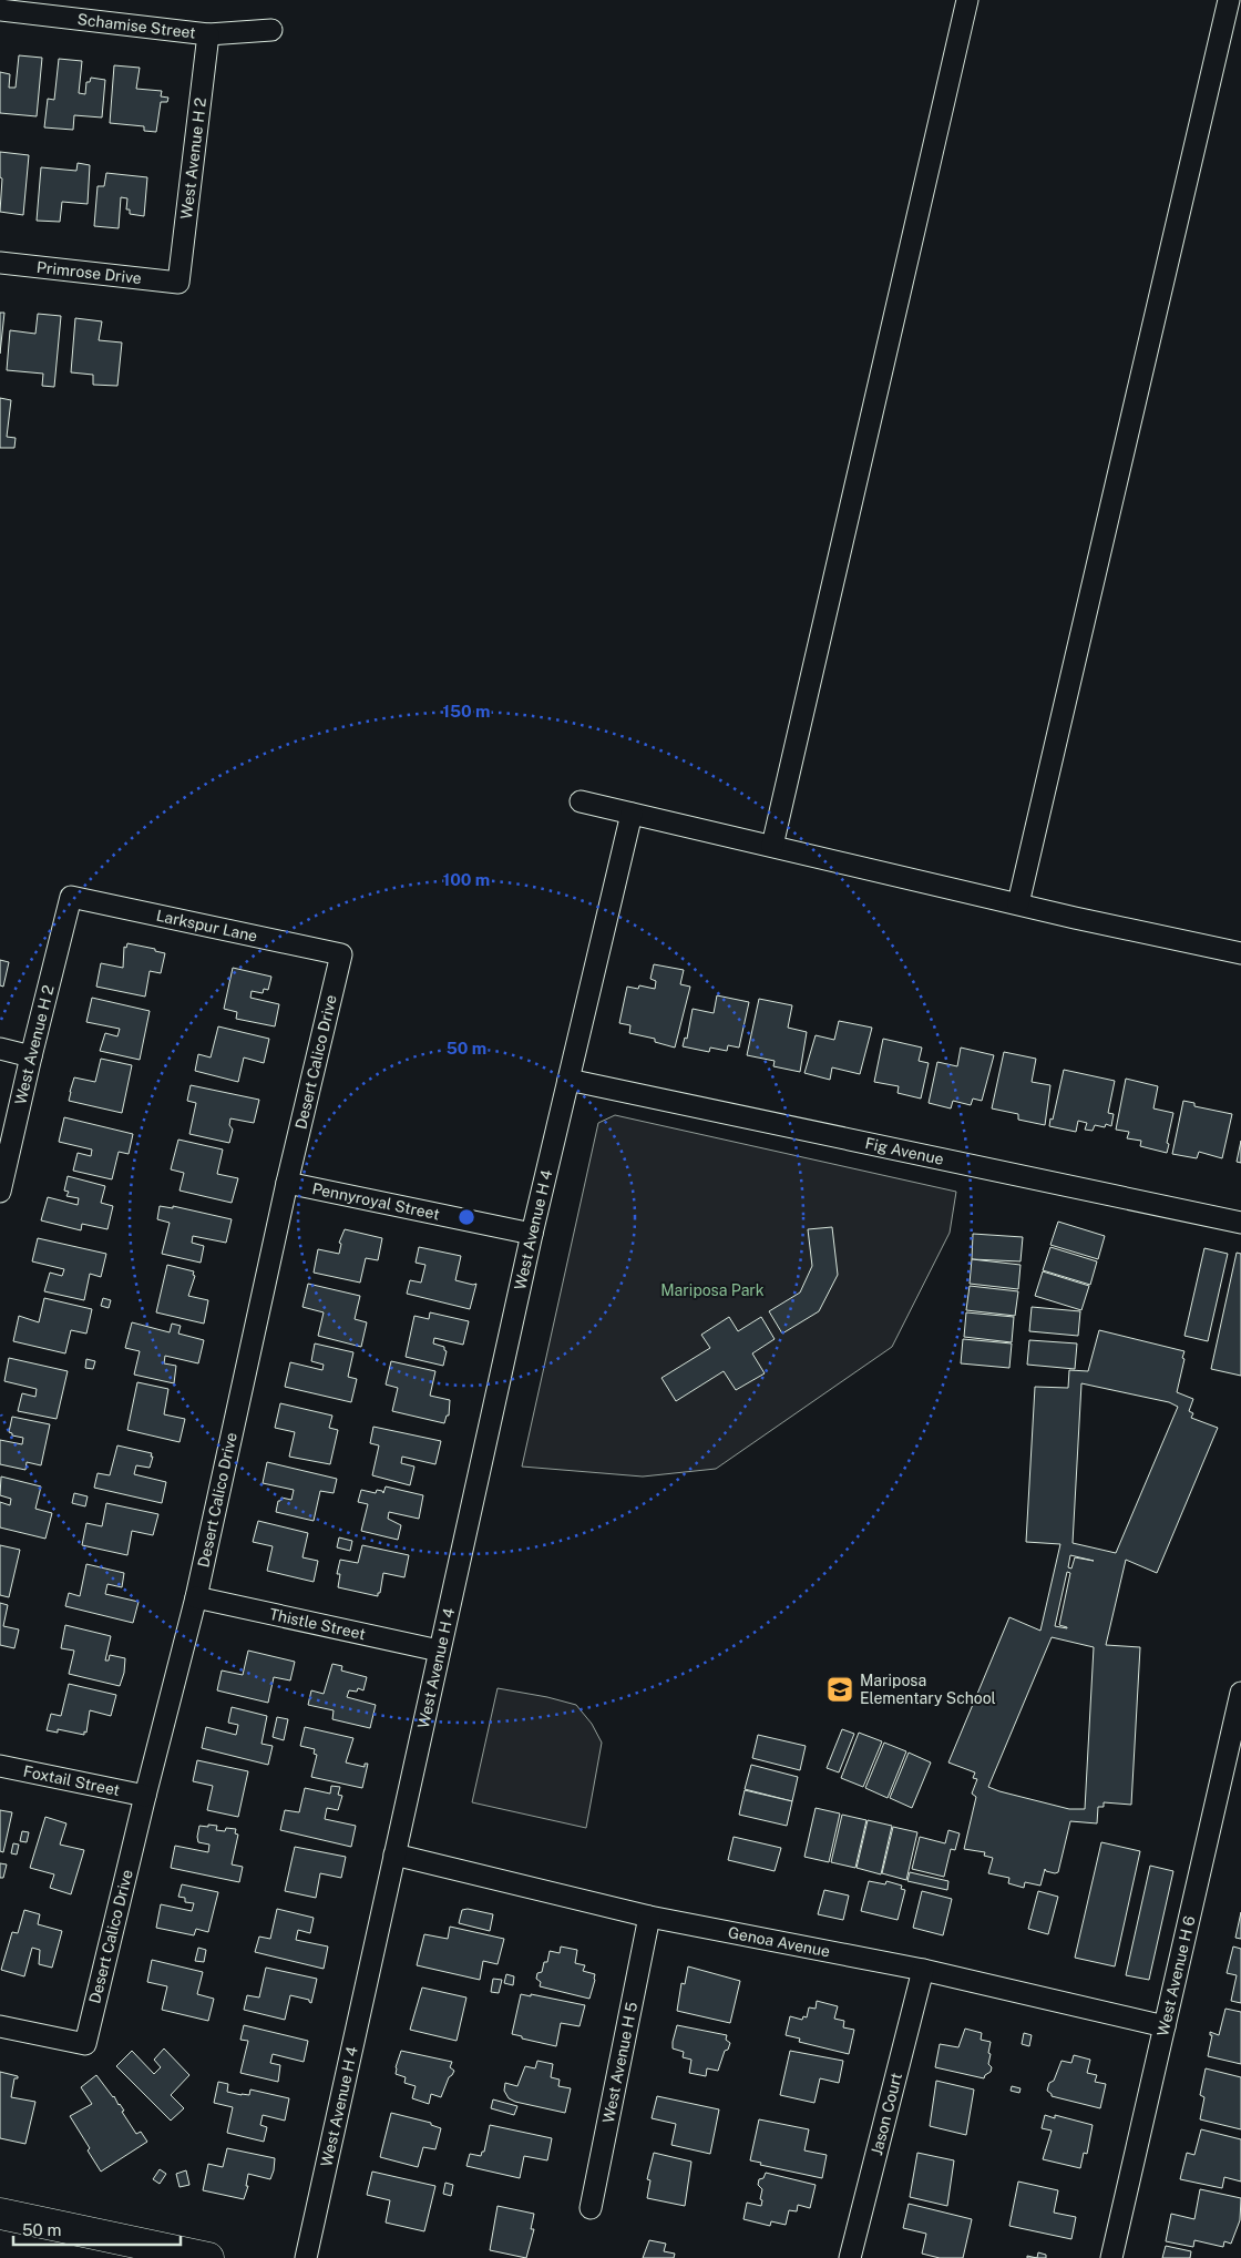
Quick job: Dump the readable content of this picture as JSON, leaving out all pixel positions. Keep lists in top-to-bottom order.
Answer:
{
  "streets": {
    "street": [
      "Schamise Street",
      "West Avenue H 2",
      "Primrose Drive",
      "Larkspur Lane",
      "Desert Calico Drive",
      "Fig Avenue",
      "Pennyroyal Street",
      "West Avenue H 4",
      "Thistle Street",
      "Foxtail Street",
      "Genoa Avenue",
      "West Avenue H 6",
      "West Avenue H 5",
      "Jason Court"
    ]
  },
  "crossings": [
    ["Schamise Street", "West Avenue H 2"],
    ["West Avenue H 2", "Primrose Drive"],
    ["West Avenue H 2", "Larkspur Lane"],
    ["Larkspur Lane", "Desert Calico Drive"],
    ["Desert Calico Drive", "Pennyroyal Street"],
    ["Desert Calico Drive", "Thistle Street"],
    ["Desert Calico Drive", "Foxtail Street"],
    ["Fig Avenue", "West Avenue H 4"],
    ["Pennyroyal Street", "West Avenue H 4"],
    ["West Avenue H 4", "Thistle Street"],
    ["West Avenue H 4", "Genoa Avenue"],
    ["Genoa Avenue", "West Avenue H 6"],
    ["Genoa Avenue", "West Avenue H 5"],
    ["Genoa Avenue", "Jason Court"]
  ],
  "parks": ["Mariposa Park"],
  "places": {
    "school or university": ["Mariposa Elementary School"]
  },
  "scale_bar": "50 m",
  "rings": ["150 m", "100 m", "50 m"]
}
